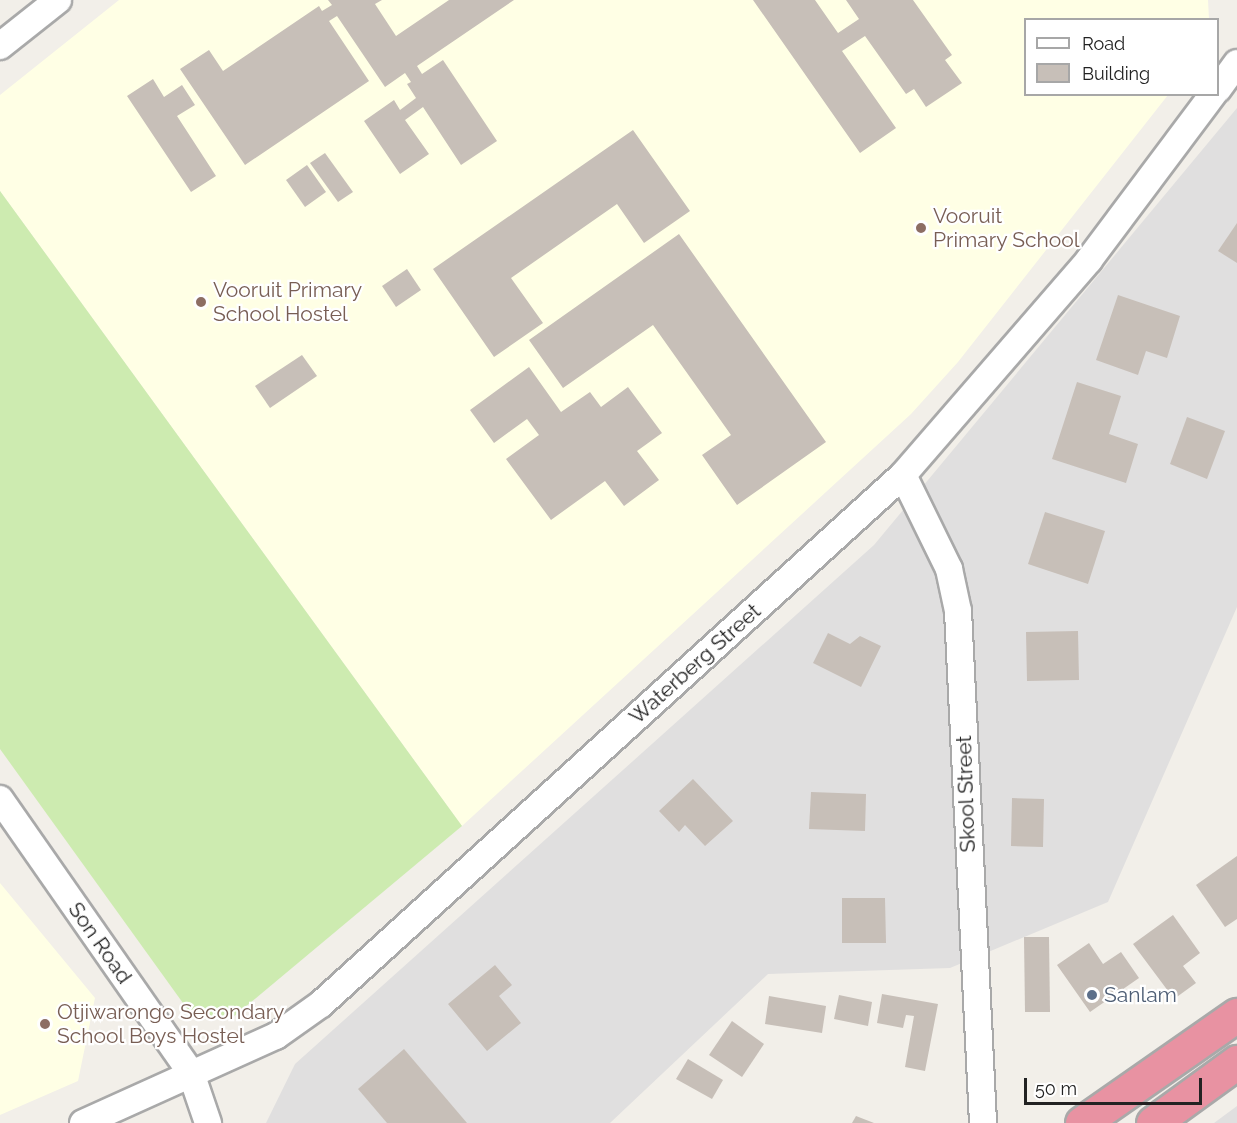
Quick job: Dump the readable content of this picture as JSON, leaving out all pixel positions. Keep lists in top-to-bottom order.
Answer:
{
  "streets": {
    "street": ["Waterberg Street", "Skool Street", "Son Road"]
  },
  "crossings": [
    ["Waterberg Street", "Skool Street"],
    ["Waterberg Street", "Son Road"]
  ],
  "places": [
    "Vooruit Primary School",
    "Vooruit Primary School Hostel",
    "Sanlam",
    "Otjiwarongo Secondary School Boys Hostel"
  ],
  "legend": ["Road", "Building"],
  "scale_bar": "50 m"
}
